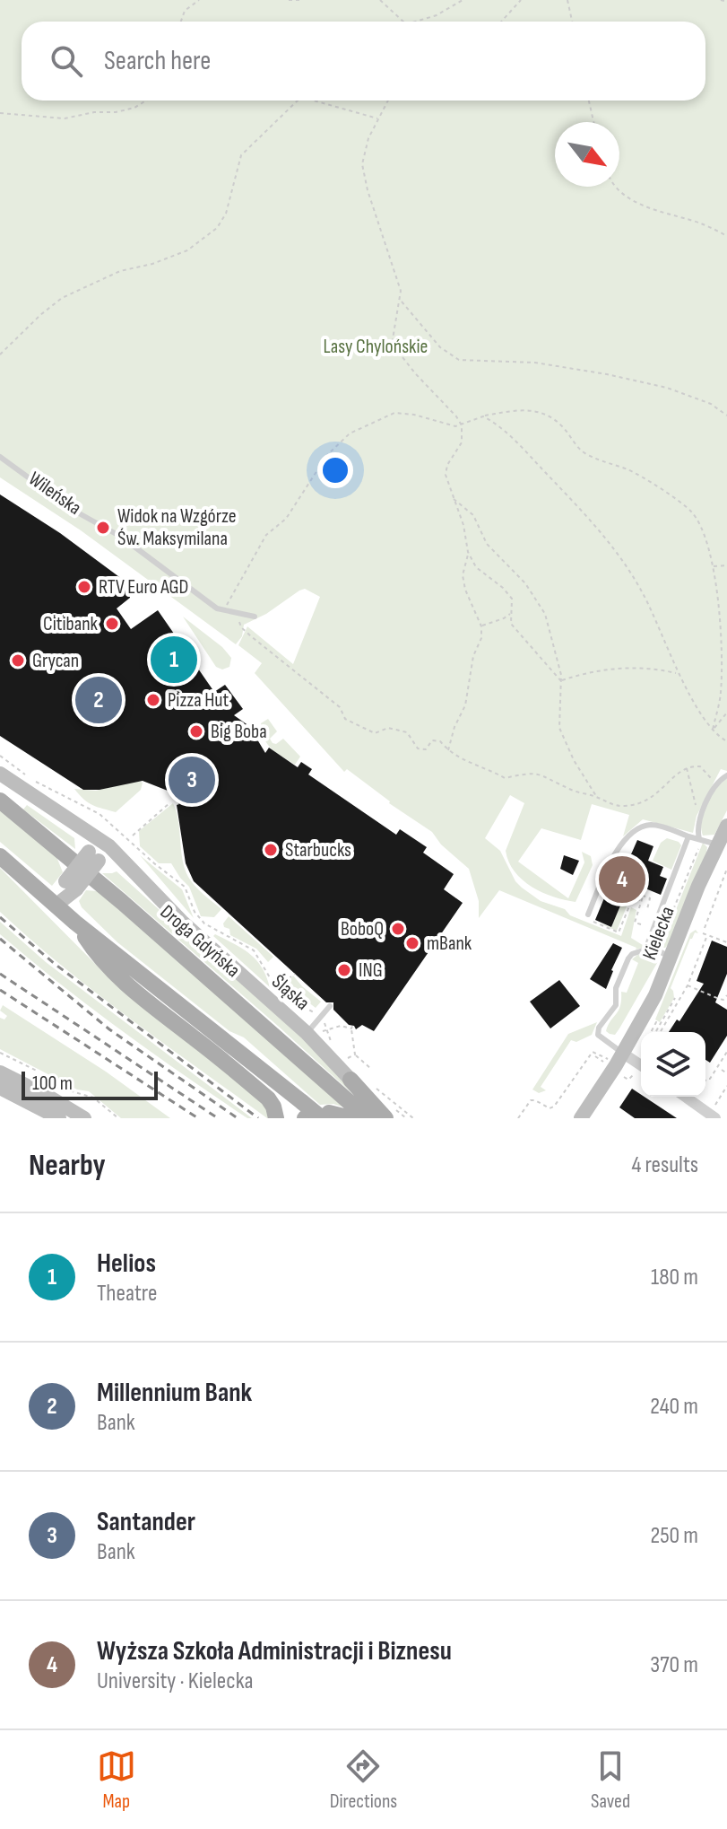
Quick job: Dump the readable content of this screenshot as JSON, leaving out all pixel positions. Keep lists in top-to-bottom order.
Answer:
{
  "streets": {
    "main road": ["Kielecka", "Droga Gdyńska", "Śląska"],
    "lane": ["Wileńska"]
  },
  "parks": ["Lasy Chylońskie"],
  "places": [
    "Widok na Wzgórze Św. Maksymilana",
    "RTV Euro AGD",
    "Citibank",
    "Grycan",
    "Pizza Hut",
    "Big Boba",
    "Starbucks",
    "BoboQ",
    "mBank",
    "ING"
  ],
  "scale_bar": "100 m",
  "north": "bottom right",
  "page": {
    "search": "Search here",
    "pins": [
      "1",
      "2",
      "3",
      "4"
    ],
    "scale": "100 m",
    "heading": ["Nearby", "4 results"],
    "list": [
      {
        "mark": "1",
        "name": "Helios",
        "note": "Theatre",
        "value": "180 m"
      },
      {
        "mark": "2",
        "name": "Millennium Bank",
        "note": "Bank",
        "value": "240 m"
      },
      {
        "mark": "3",
        "name": "Santander",
        "note": "Bank",
        "value": "250 m"
      },
      {
        "mark": "4",
        "name": "Wyższa Szkoła Administracji i Biznesu",
        "note": "University · Kielecka",
        "value": "370 m"
      }
    ],
    "nav": ["Map", "Directions", "Saved"]
  }
}
